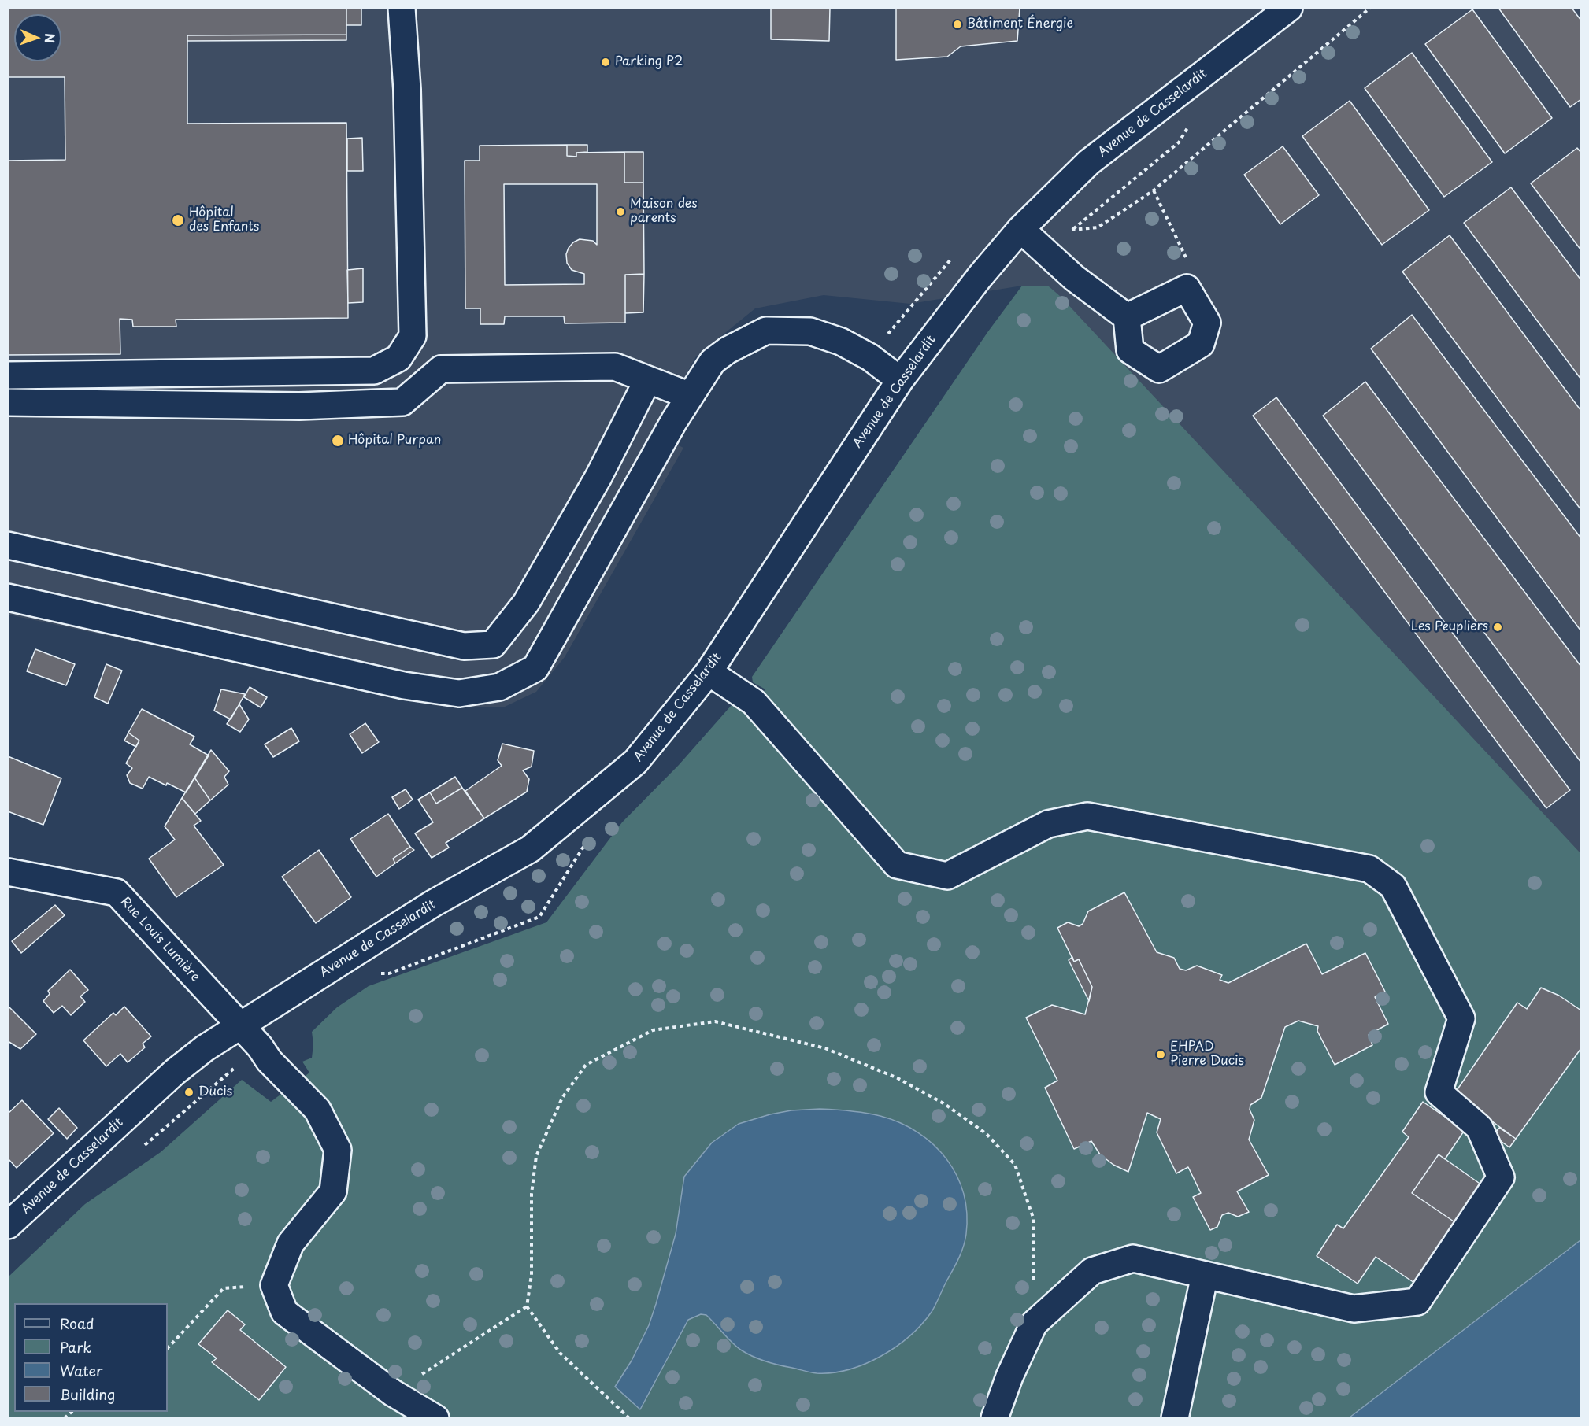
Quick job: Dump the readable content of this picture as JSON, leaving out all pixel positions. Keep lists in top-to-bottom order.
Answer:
{
  "streets": {
    "street": ["Avenue de Casselardit", "Rue Louis Lumière"]
  },
  "crossings": [
    ["Avenue de Casselardit", "Rue Louis Lumière"]
  ],
  "places": [
    "Bâtiment Énergie",
    "Parking P2",
    "Maison des parents",
    "Hôpital des Enfants",
    "Hôpital Purpan",
    "Les Peupliers",
    "EHPAD Pierre Ducis",
    "Ducis"
  ],
  "legend": [
    "Road",
    "Park",
    "Water",
    "Building"
  ],
  "north": "right"
}
